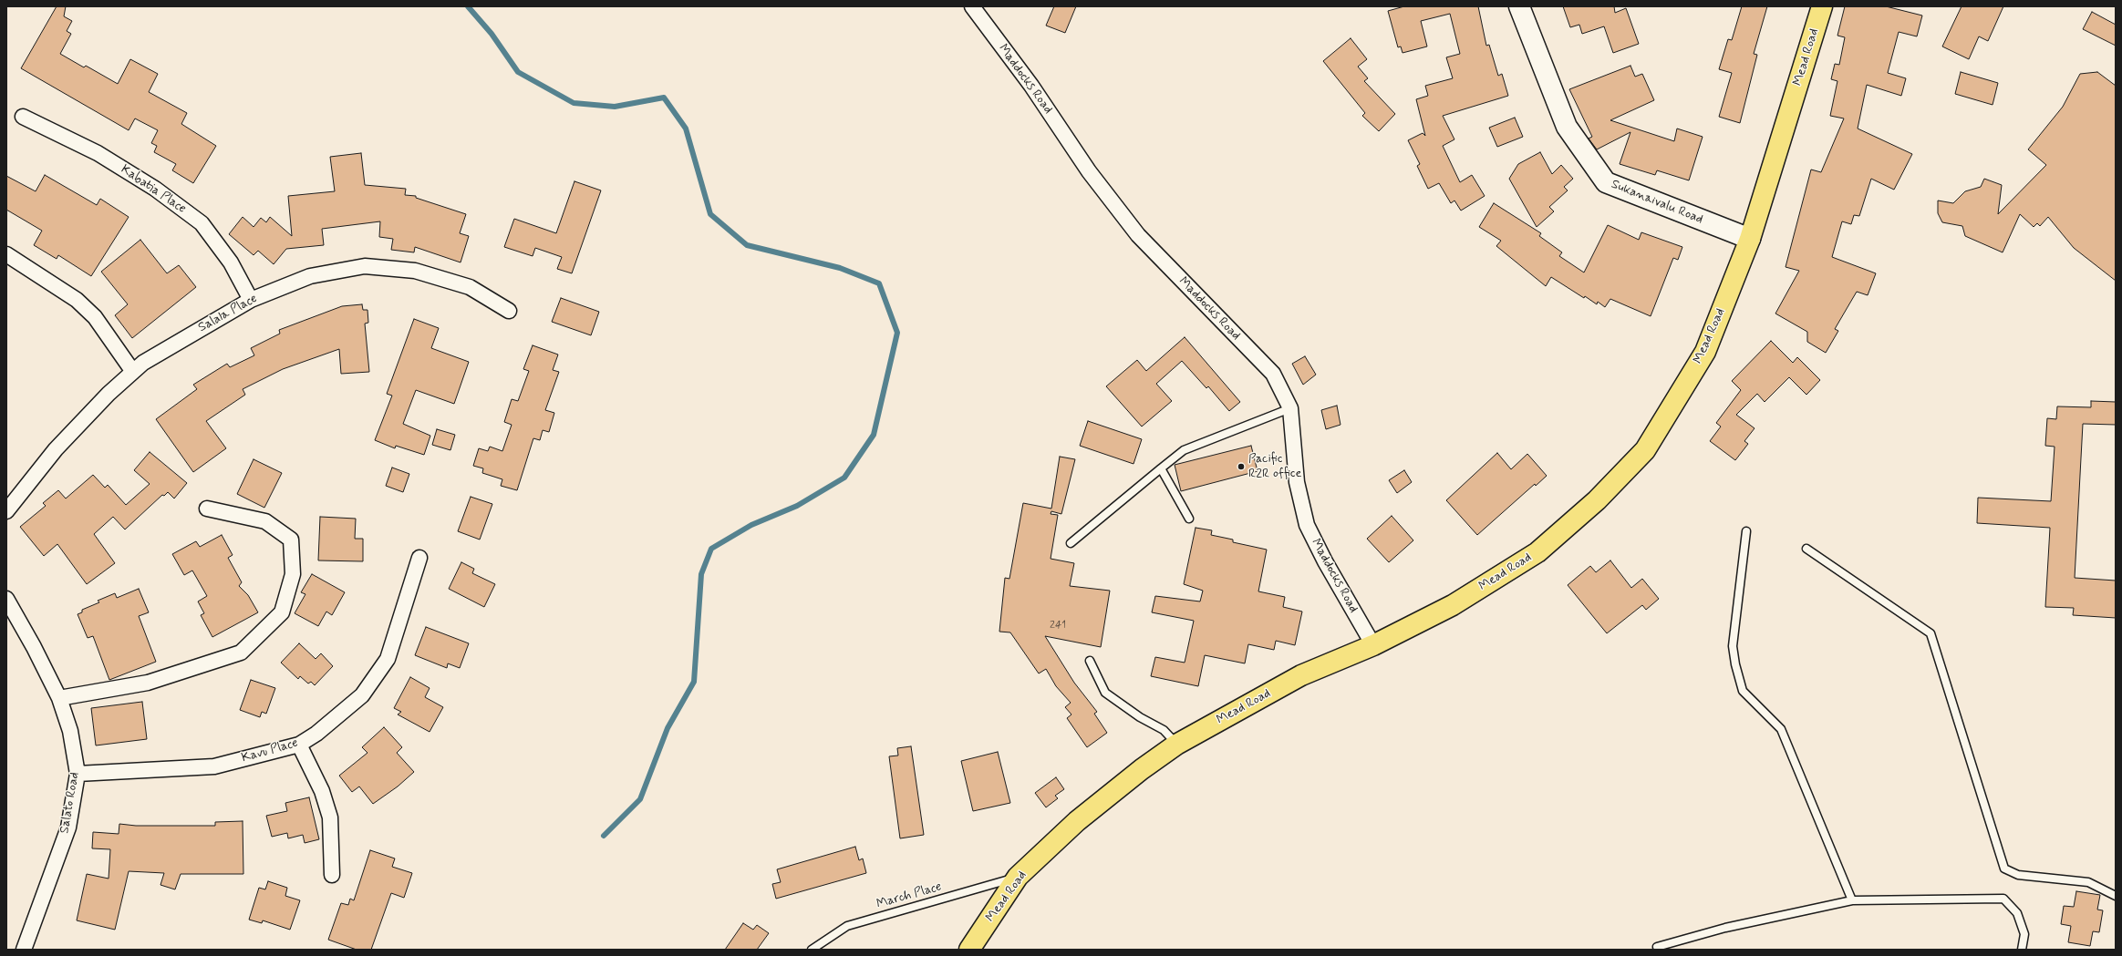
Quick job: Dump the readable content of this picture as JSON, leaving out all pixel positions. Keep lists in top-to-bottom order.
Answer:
{
  "streets": {
    "main road": ["Mead Road", "Sukanaivalu Road"],
    "street": [
      "Maddocks Road",
      "Kabatia Place",
      "Salala Place",
      "Kavu Place",
      "Salato Road"
    ],
    "lane": ["March Place"]
  },
  "crossings": [
    ["Mead Road", "Maddocks Road"],
    ["Mead Road", "Sukanaivalu Road"],
    ["Mead Road", "March Place"],
    ["Kabatia Place", "Salala Place"],
    ["Kavu Place", "Salato Road"]
  ],
  "places": ["Pacific R2R office"],
  "house_numbers": ["241"]
}
